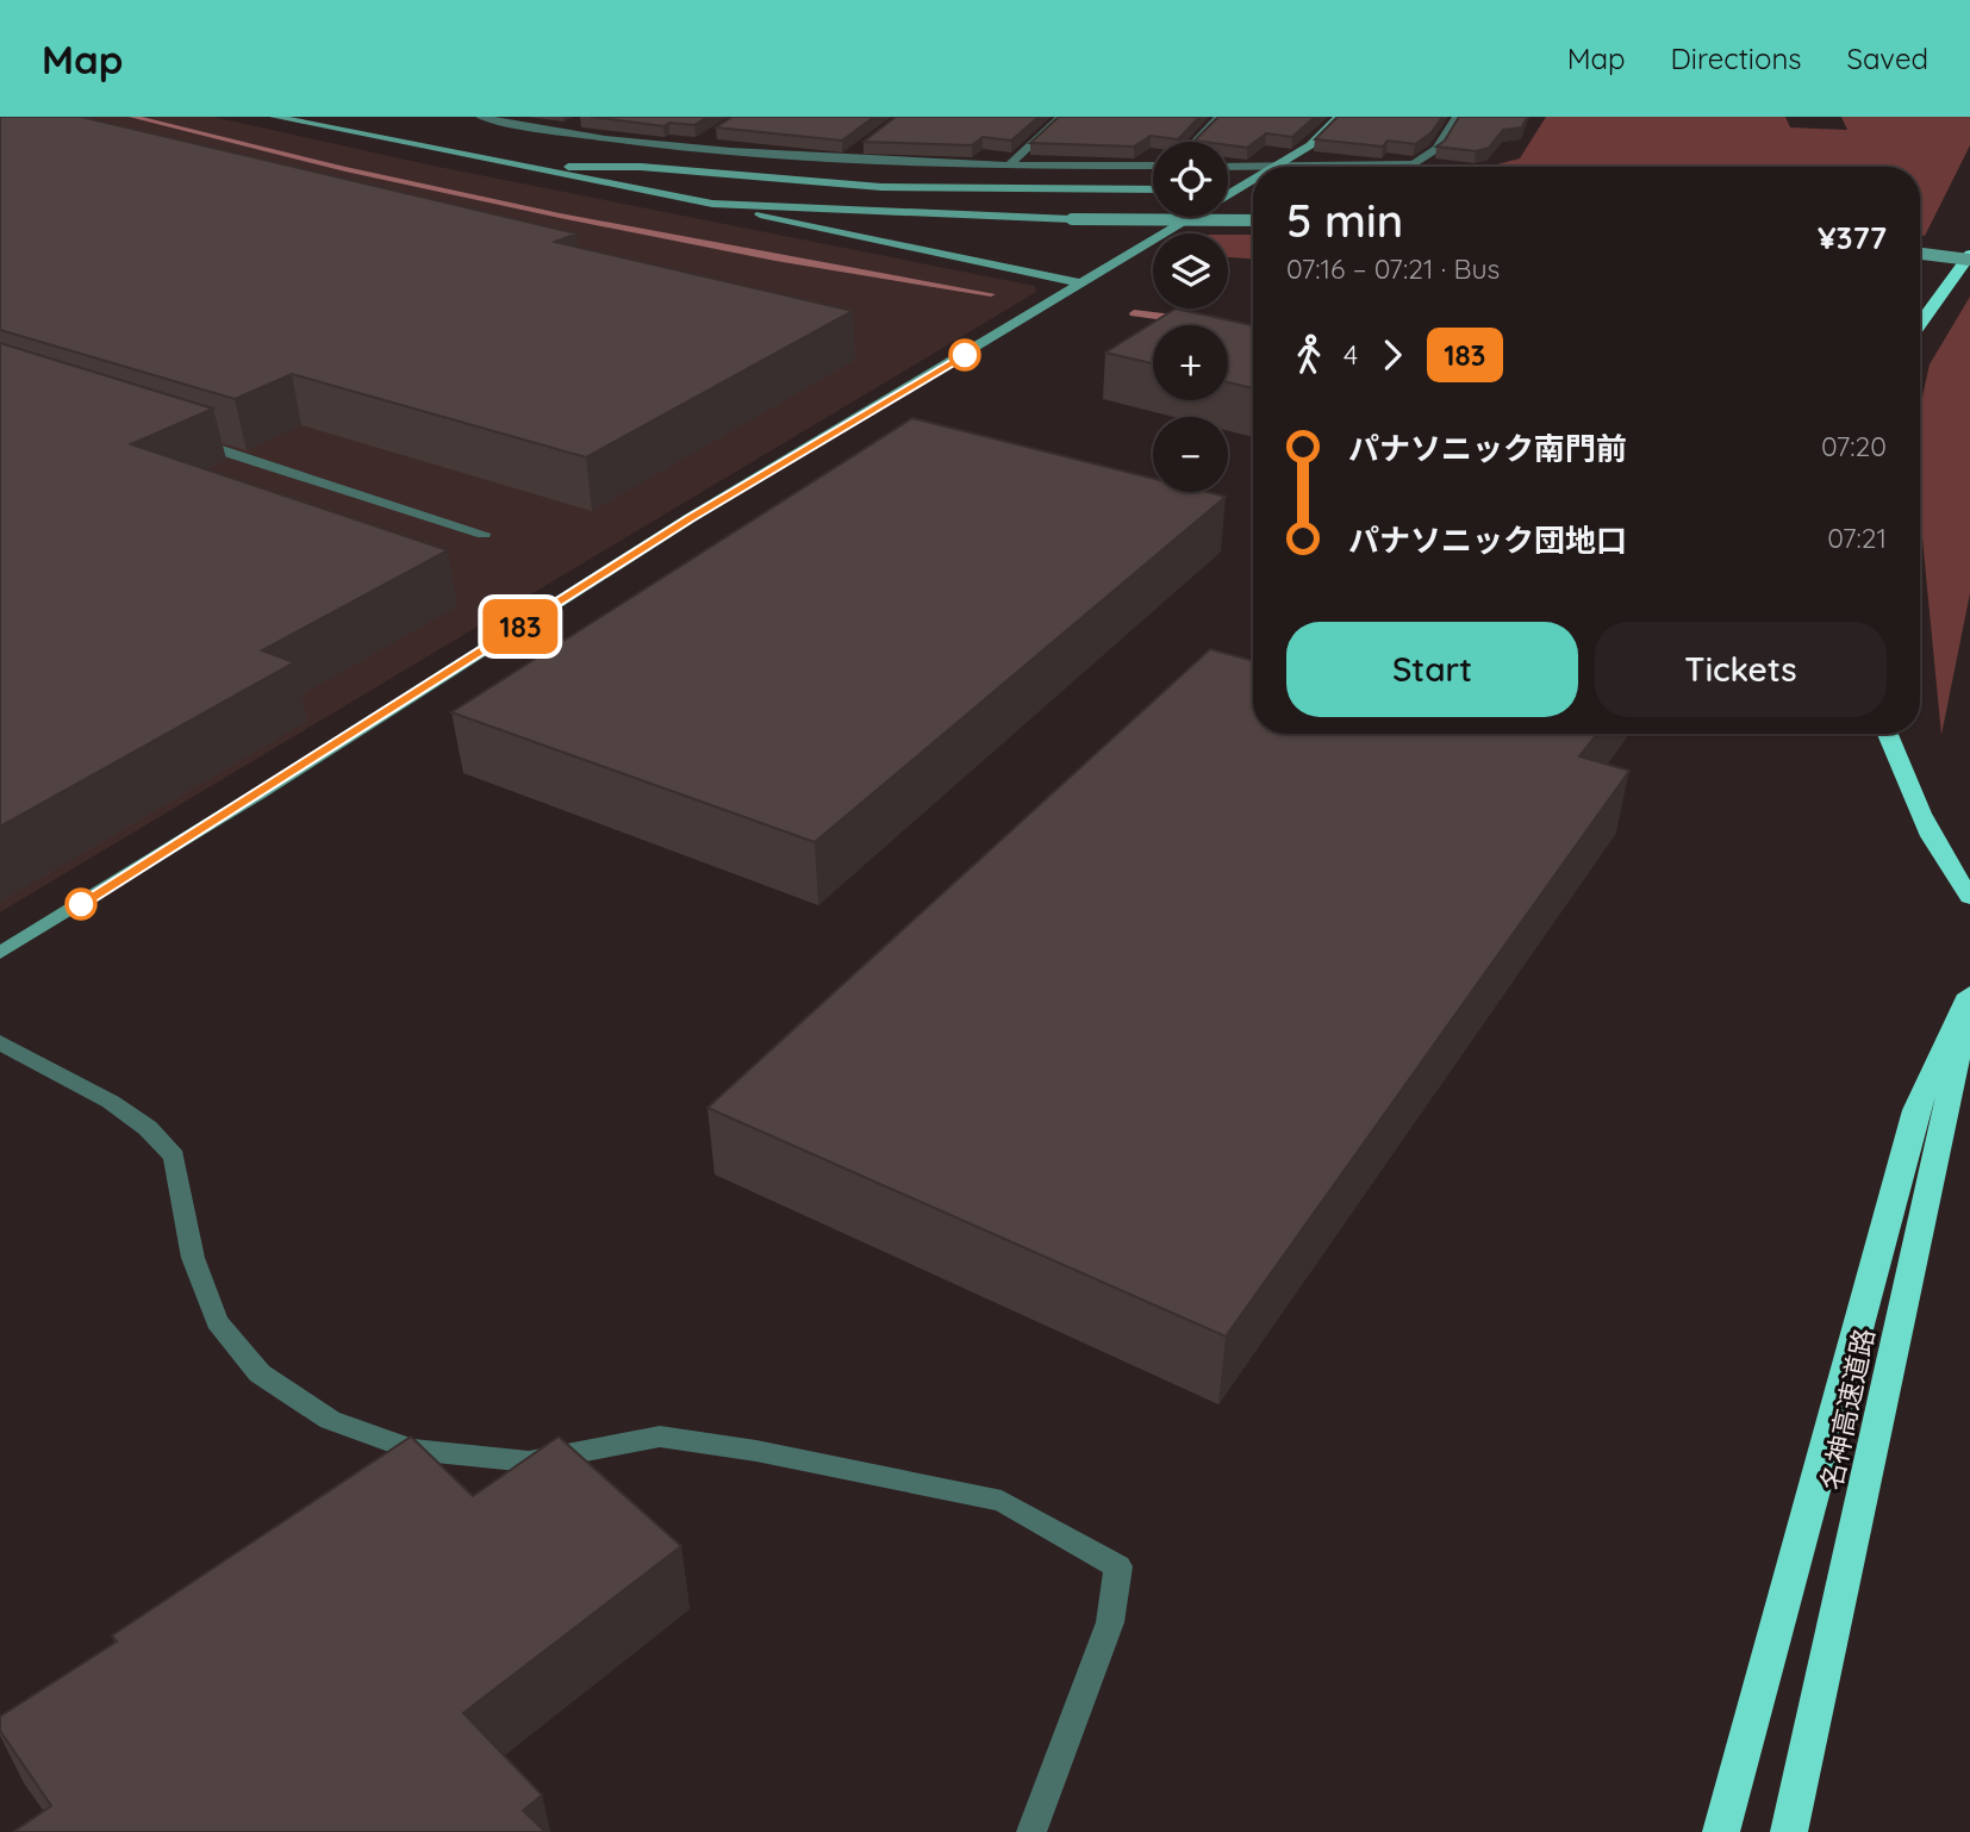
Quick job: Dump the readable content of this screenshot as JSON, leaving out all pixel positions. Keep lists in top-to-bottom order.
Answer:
{
  "streets": {
    "highway": ["名神高速道路"]
  },
  "lines": ["bus line 183"],
  "page": {
    "header": "Map",
    "nav": ["Map", "Directions", "Saved"],
    "on_map": "183",
    "map_buttons": ["+", "−"],
    "heading": ["5 min", "07:16 – 07:21 · Bus", "¥377"],
    "legs": ["4", "183"],
    "list": [
      {
        "name": "パナソニック南門前",
        "value": "07:20"
      },
      {
        "name": "パナソニック団地口",
        "value": "07:21"
      }
    ],
    "buttons": ["Start", "Tickets"]
  }
}
